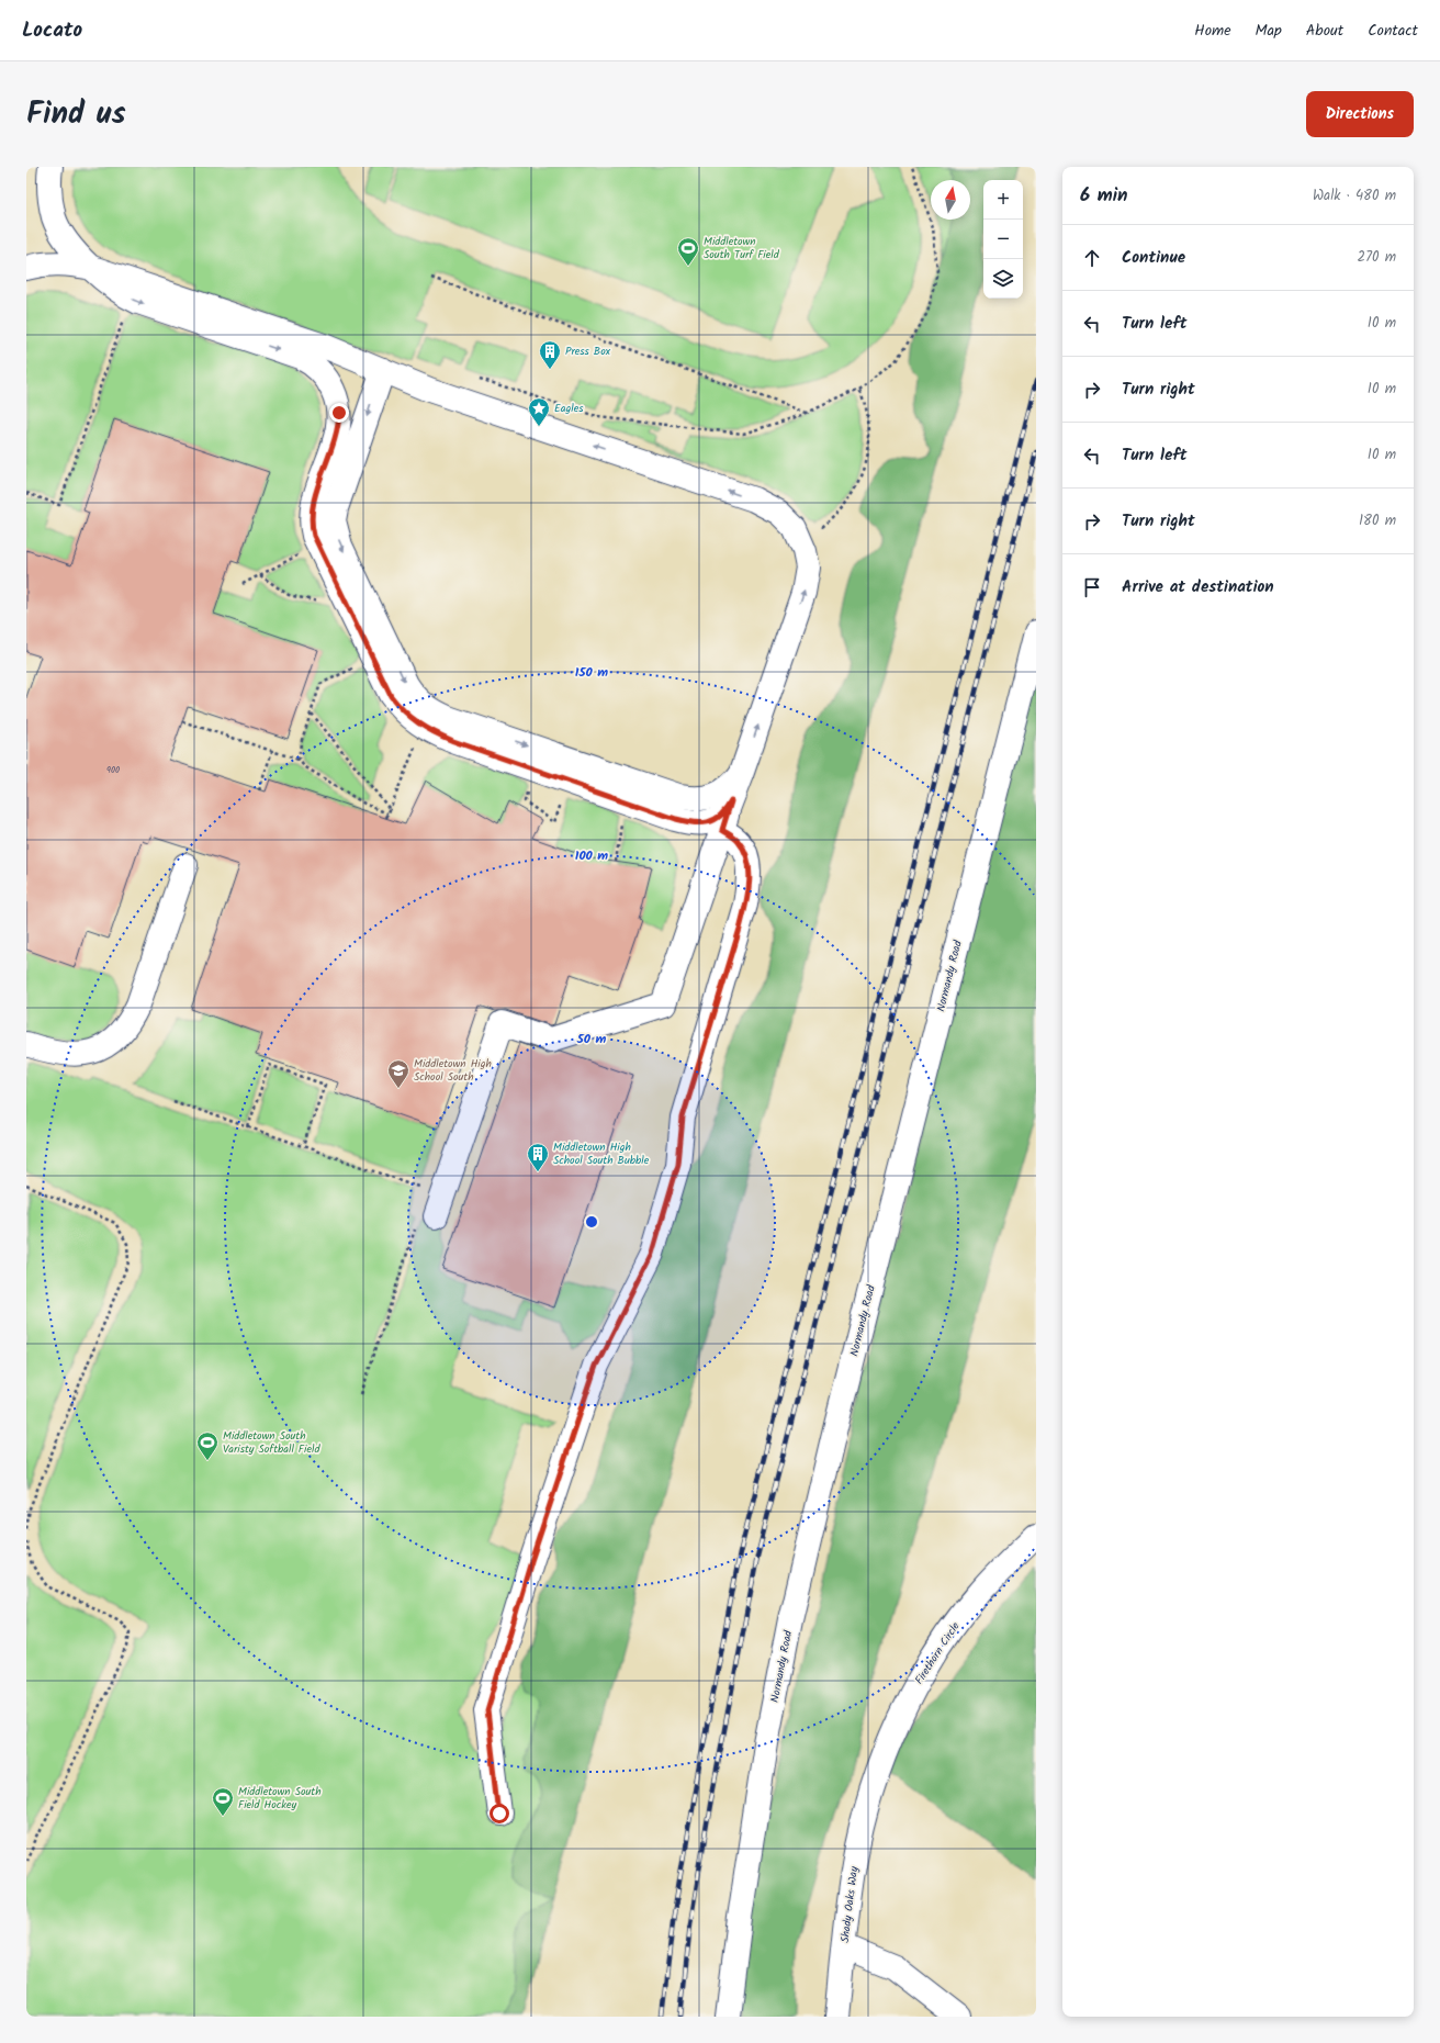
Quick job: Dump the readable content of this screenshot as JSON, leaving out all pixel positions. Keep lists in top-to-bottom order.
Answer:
{
  "streets": {
    "street": ["Normandy Road", "Firethorn Circle", "Shady Oaks Way"]
  },
  "crossings": [
    ["Firethorn Circle", "Shady Oaks Way"]
  ],
  "places": {
    "sports": ["Middletown South Turf Field", "Middletown South Varisty Softball Field", "Middletown South Field Hockey"],
    "building": ["Press Box", "Middletown High School South Bubble"],
    "place": ["Eagles"],
    "school or university": ["Middletown High School South"]
  },
  "house_numbers": ["900"],
  "north": "top",
  "page": {
    "header": "Locato",
    "nav": [
      "Home",
      "Map",
      "About",
      "Contact"
    ],
    "title": "Find us",
    "buttons": "Directions",
    "heading": ["6 min", "Walk · 480 m"],
    "map_buttons": ["+", "−"],
    "list": [
      ["Continue", "270 m"],
      ["Turn left", "10 m"],
      ["Turn right", "10 m"],
      ["Turn left", "10 m"],
      ["Turn right", "180 m"],
      "Arrive at destination"
    ]
  },
  "rings": ["150 m", "100 m", "50 m"]
}
